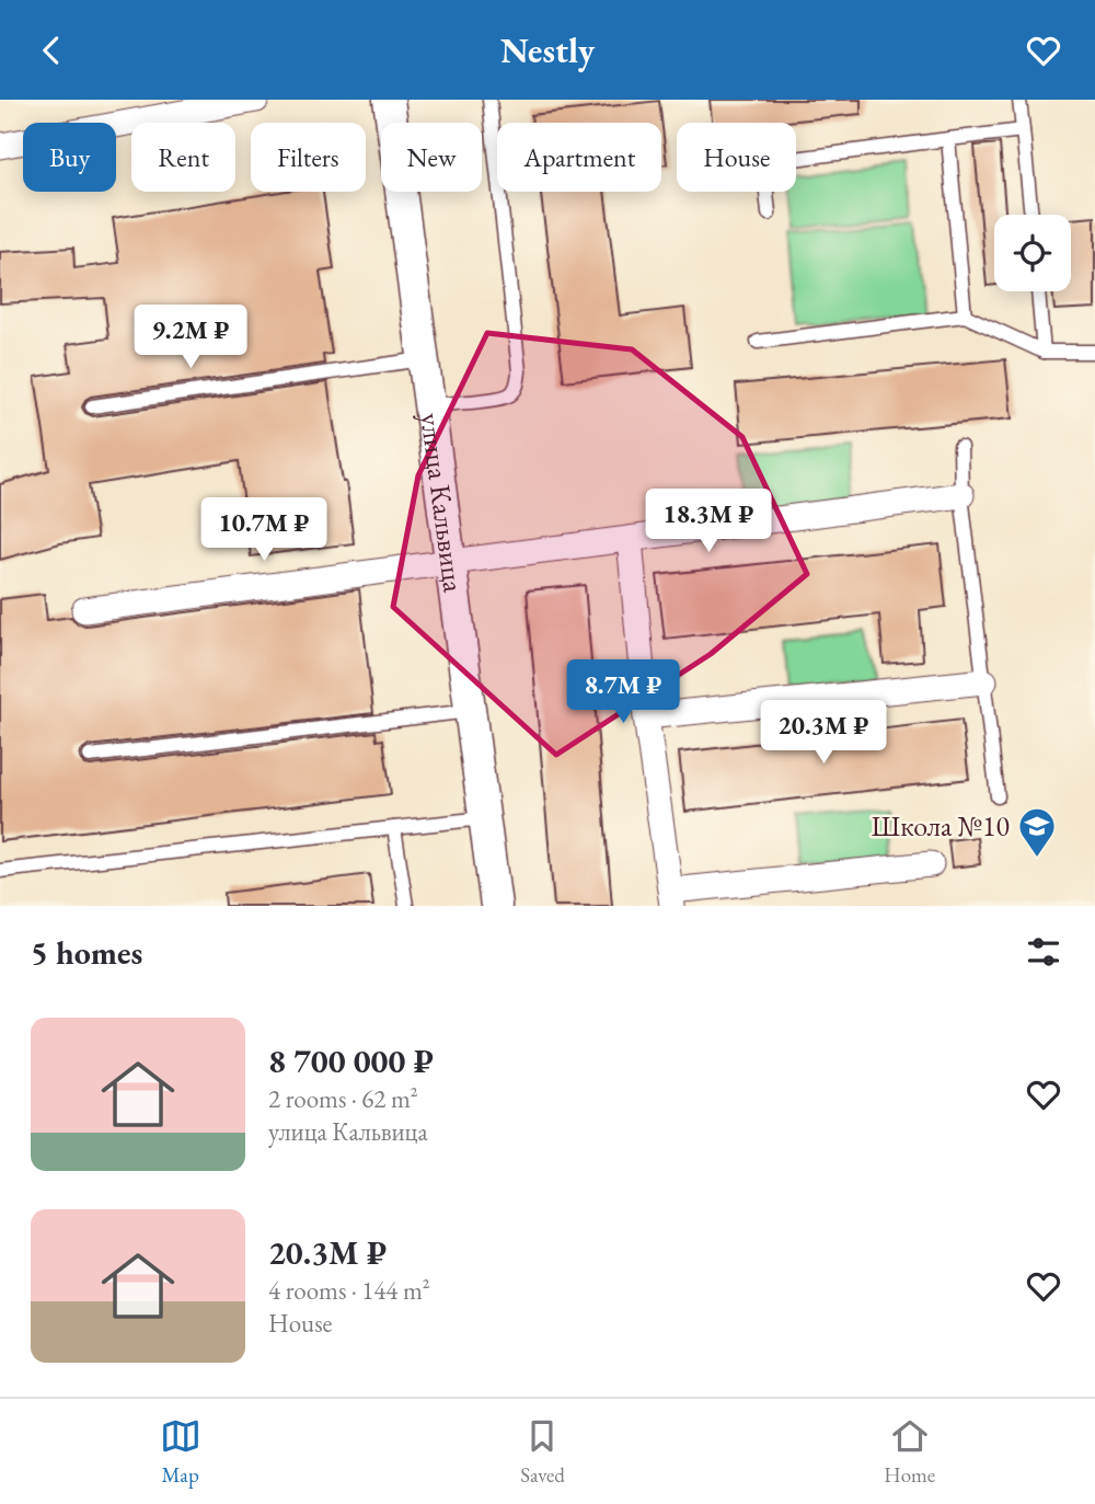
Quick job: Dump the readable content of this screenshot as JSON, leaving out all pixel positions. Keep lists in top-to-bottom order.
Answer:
{
  "streets": {
    "street": ["улица Кальвица"]
  },
  "places": {
    "school or university": ["Школа №10"]
  },
  "page": {
    "header": "Nestly",
    "chip": [
      "Buy",
      "Rent",
      "Filters",
      "New",
      "Apartment",
      "House"
    ],
    "price": [
      "9.2M ₽",
      "18.3M ₽",
      "10.7M ₽",
      "8.7M ₽",
      "20.3M ₽"
    ],
    "heading": "5 homes",
    "list": [
      {
        "name": "8 700 000 ₽",
        "note": "2 rooms · 62 m² · улица Кальвица"
      },
      {
        "name": "20.3M ₽",
        "note": "4 rooms · 144 m² · House"
      }
    ],
    "tabs": ["Map", "Saved", "Home"]
  }
}
